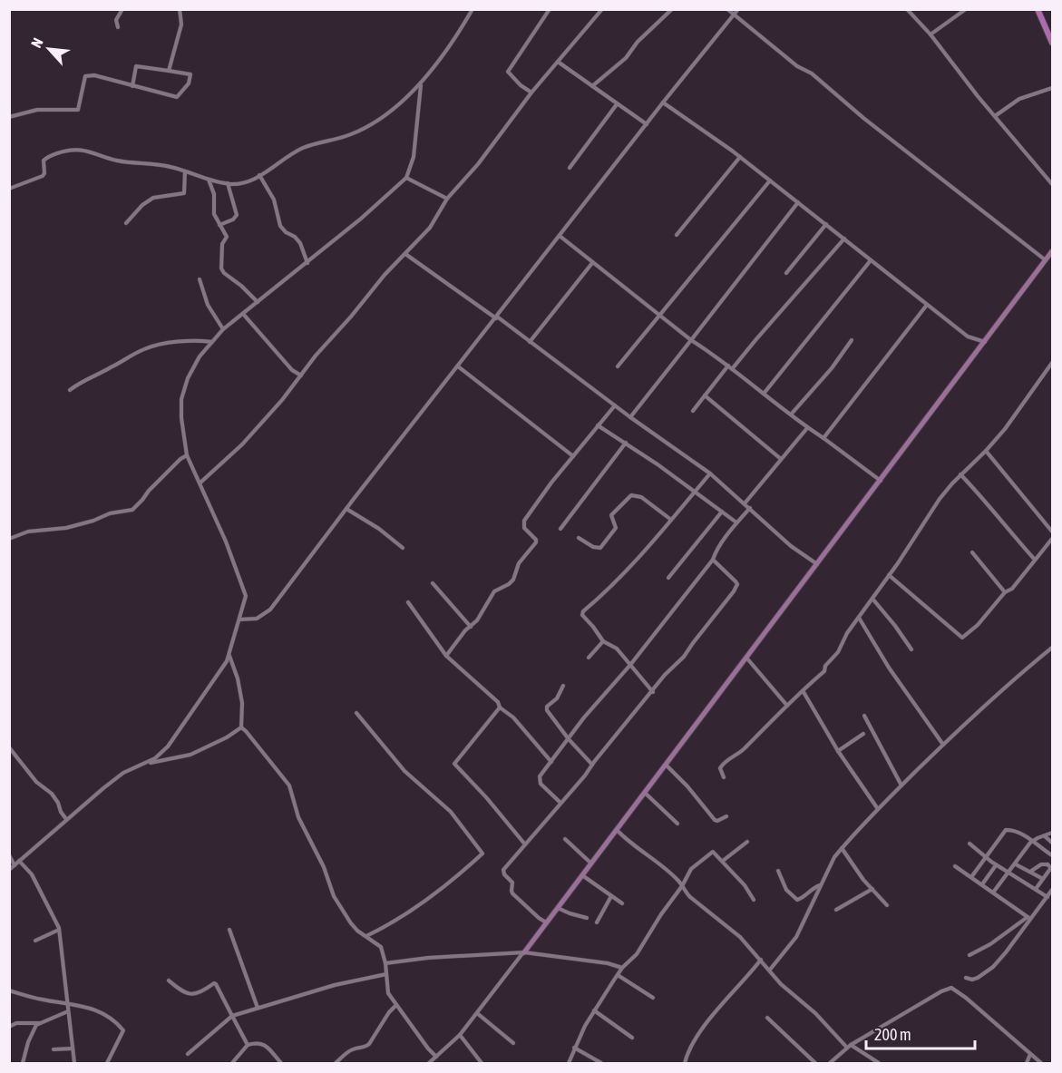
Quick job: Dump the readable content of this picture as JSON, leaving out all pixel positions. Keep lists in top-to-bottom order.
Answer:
{
  "scale_bar": "200 m",
  "north": "top left"
}
